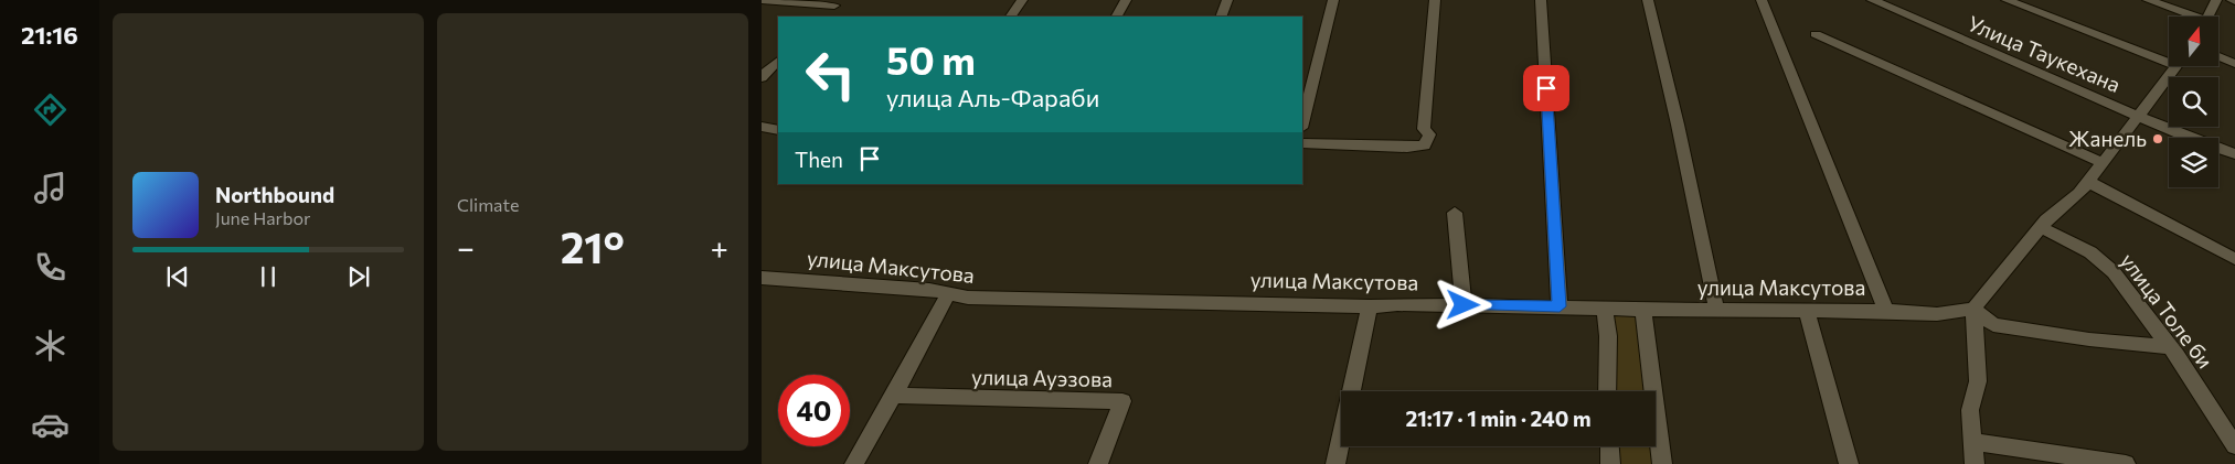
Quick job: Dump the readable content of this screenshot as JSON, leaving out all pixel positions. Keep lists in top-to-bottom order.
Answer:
{
  "streets": {
    "street": [
      "Улица Таукехана",
      "улица Максутова",
      "улица Толе би",
      "улица Ауэзова"
    ]
  },
  "places": ["Жанель"],
  "north": "top",
  "page": {
    "tabs": "21:16",
    "tile": "Climate",
    "turn": ["50 m", "улица Аль-Фараби"],
    "then": "Then",
    "song": ["Northbound", "June Harbor"],
    "heat": ["−", "21°", "+"],
    "limit": "40",
    "trip": "21:17 · 1 min · 240 m"
  }
}
